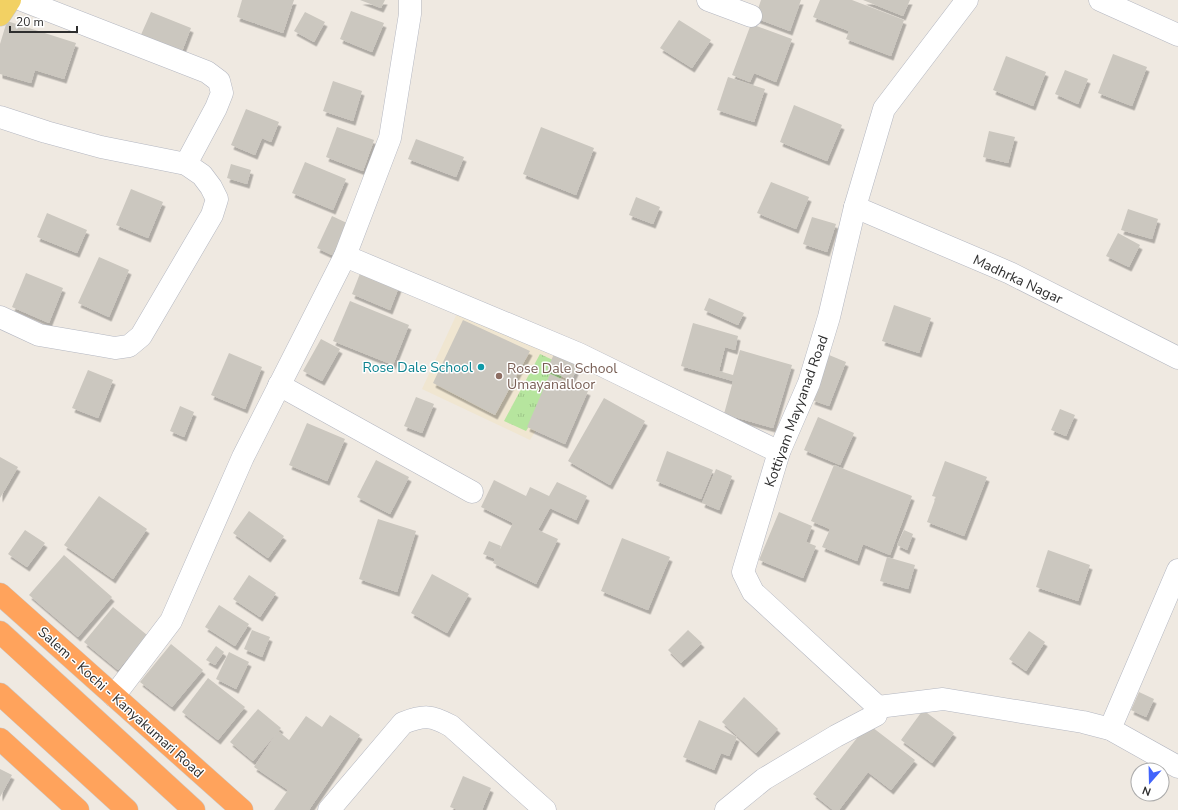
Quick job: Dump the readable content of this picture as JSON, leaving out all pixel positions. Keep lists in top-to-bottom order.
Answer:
{
  "streets": {
    "highway": ["Salem - Kochi - Kanyakumari Road"],
    "street": ["Madhrka Nagar", "Kottiyam Mayyanad Road"]
  },
  "crossings": [
    ["Madhrka Nagar", "Kottiyam Mayyanad Road"]
  ],
  "places": ["Rose Dale School", "Rose Dale School Umayanalloor"],
  "scale_bar": "20 m",
  "north": "bottom"
}
